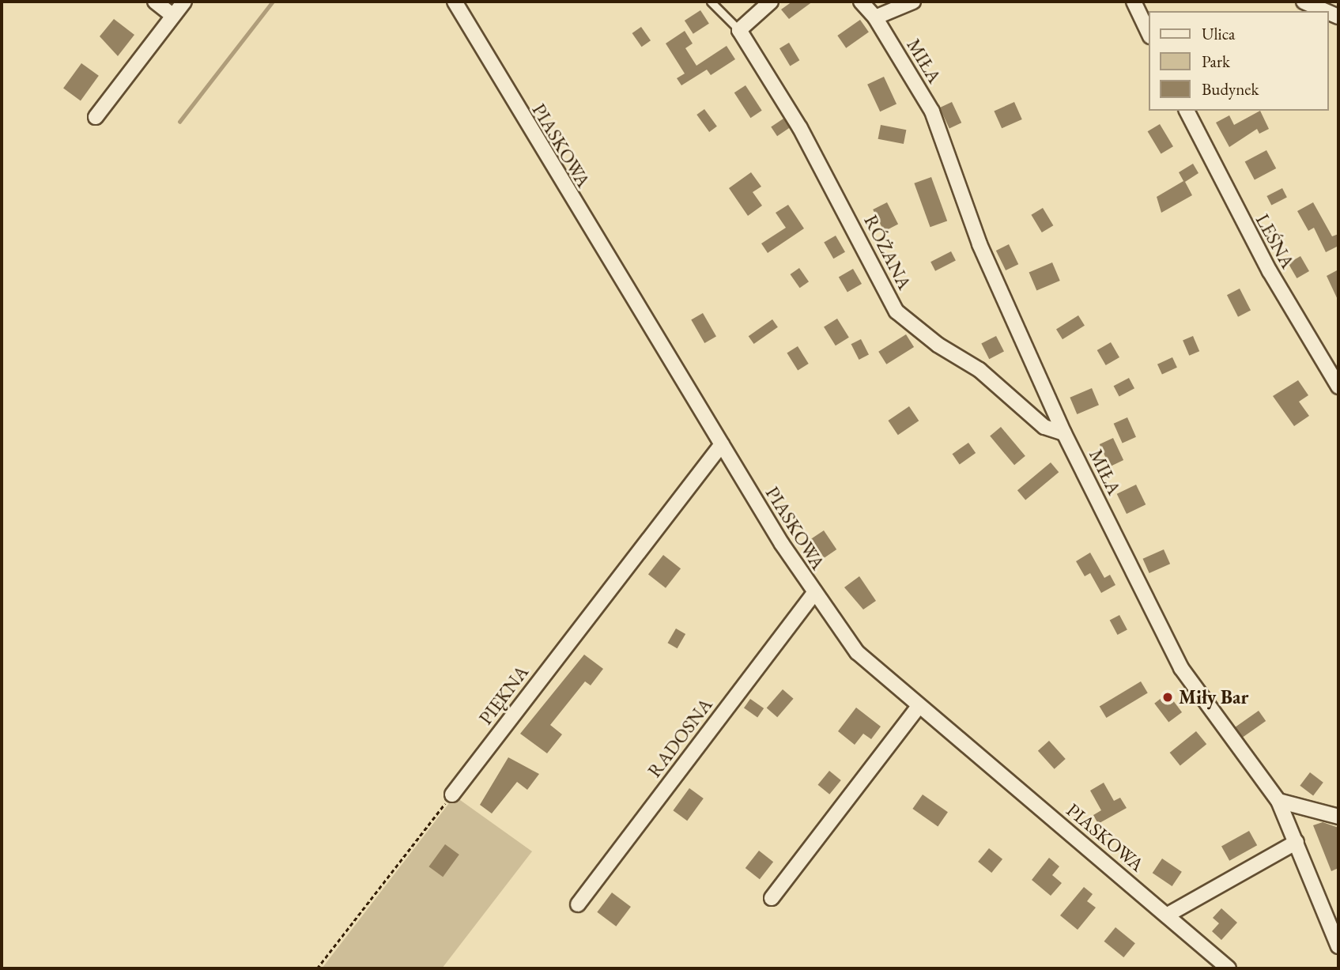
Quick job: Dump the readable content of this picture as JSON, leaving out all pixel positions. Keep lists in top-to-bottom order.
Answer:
{
  "streets": {
    "street": [
      "MIŁA",
      "PIASKOWA",
      "LEŚNA",
      "RÓŻANA",
      "PIĘKNA",
      "RADOSNA"
    ]
  },
  "crossings": [
    ["MIŁA", "RÓŻANA"],
    ["PIASKOWA", "PIĘKNA"],
    ["PIASKOWA", "RADOSNA"]
  ],
  "places": ["Miły Bar"],
  "legend": ["Ulica", "Park", "Budynek"]
}
